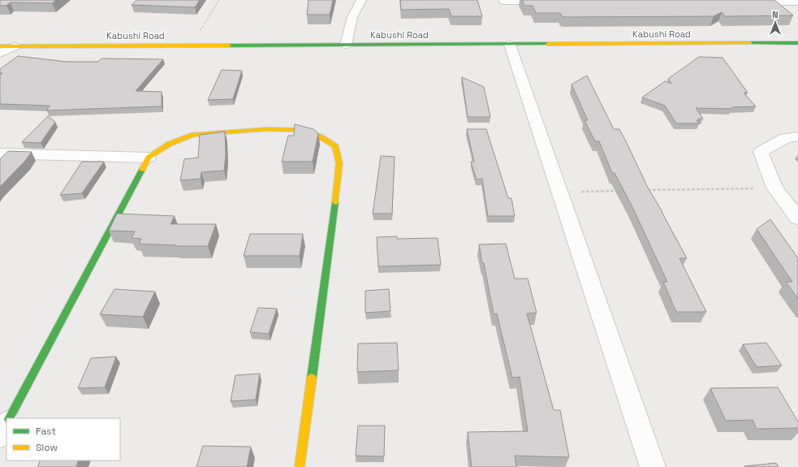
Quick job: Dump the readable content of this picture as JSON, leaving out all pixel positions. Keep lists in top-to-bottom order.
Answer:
{
  "streets": {
    "main road": ["Kabushi Road"]
  },
  "legend": ["Fast", "Slow"],
  "north": "top"
}
